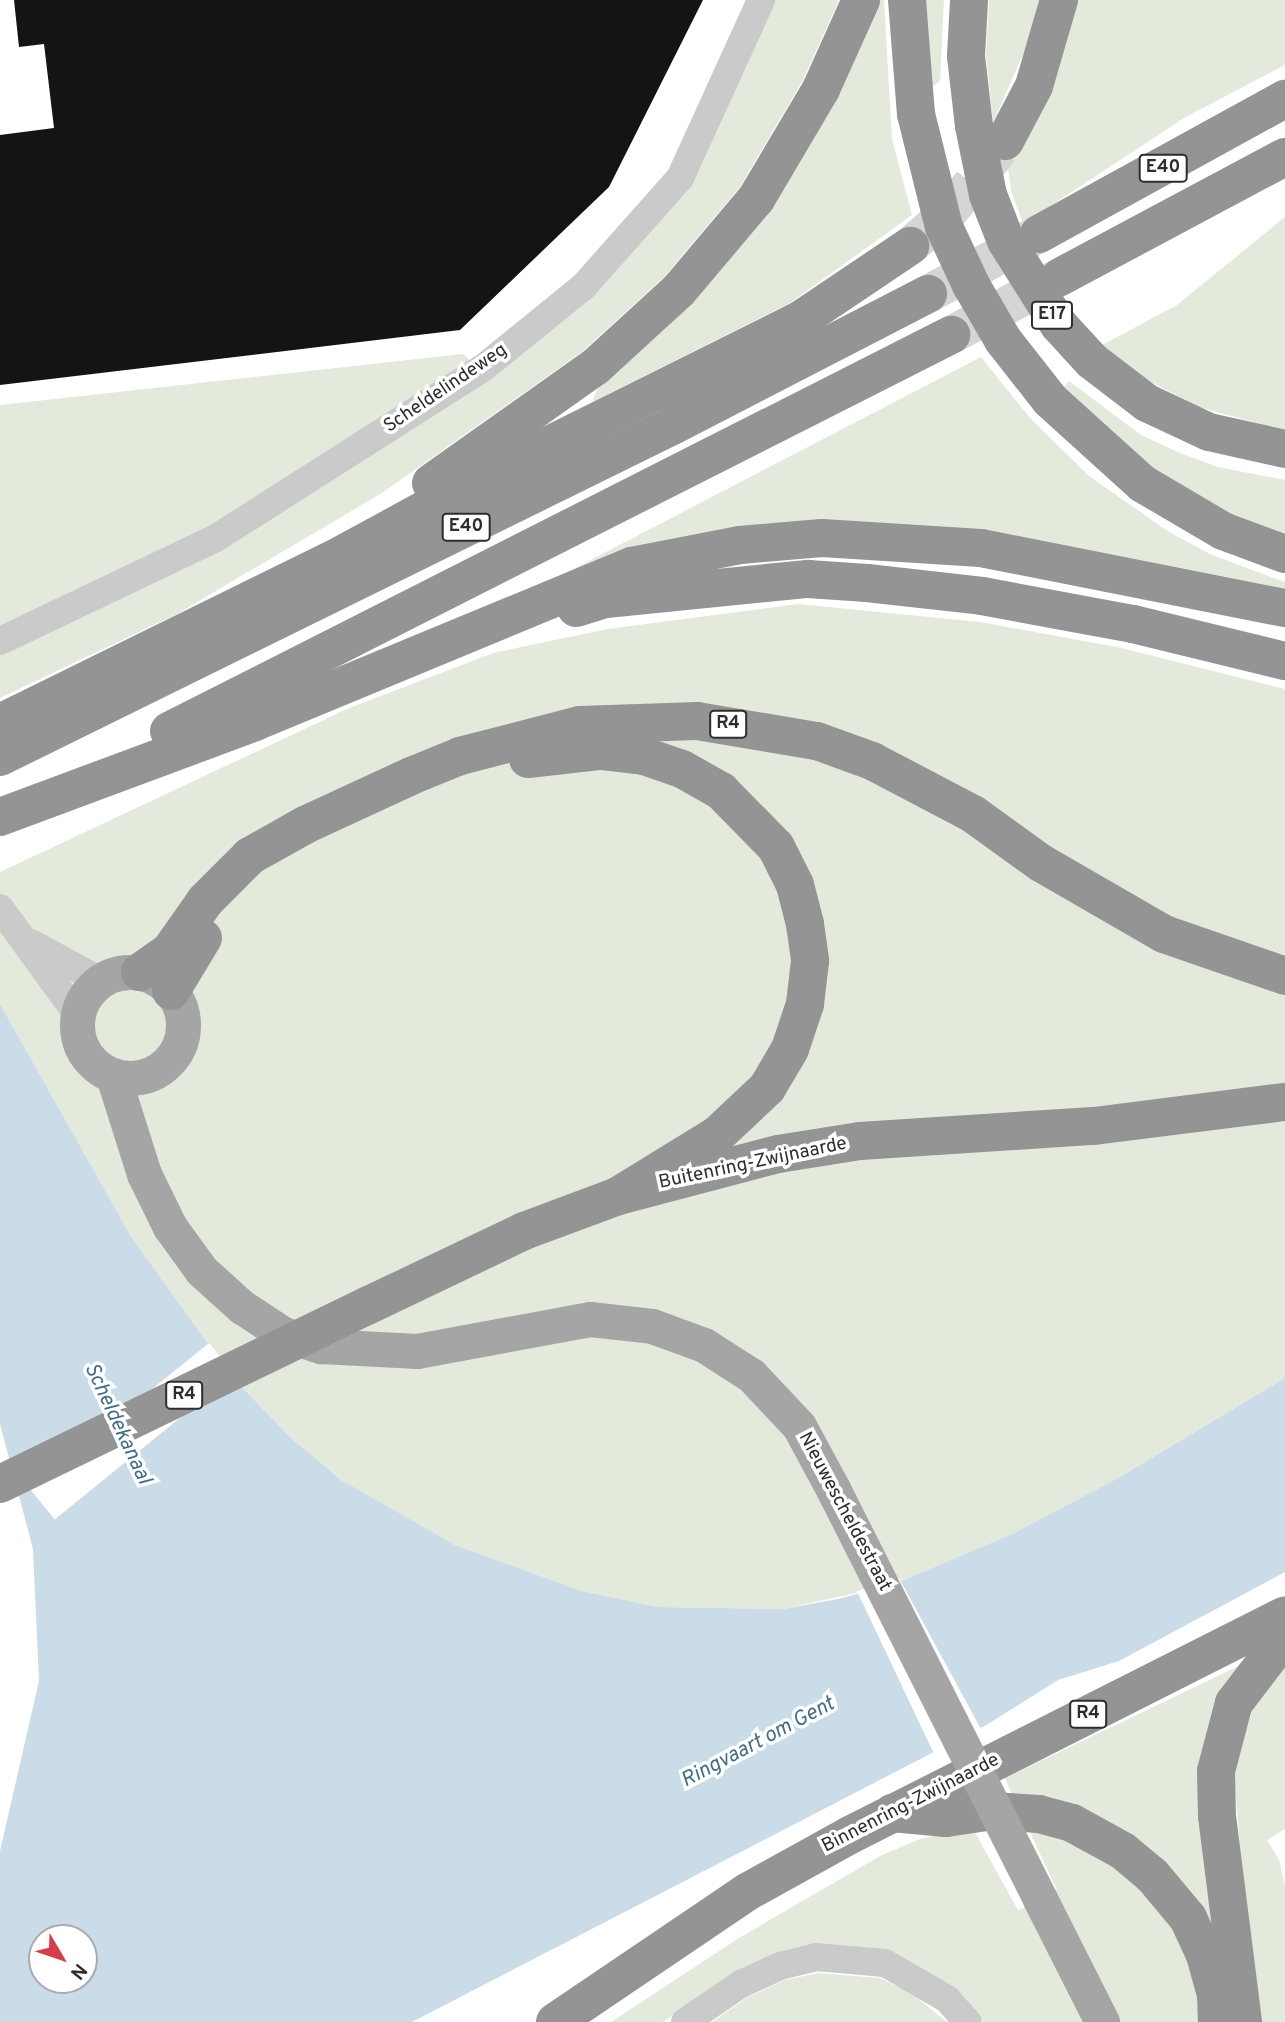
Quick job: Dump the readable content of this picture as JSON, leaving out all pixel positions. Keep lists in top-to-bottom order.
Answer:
{
  "streets": {
    "highway": [
      "E40",
      "E17",
      "R4",
      "Buitenring-Zwijnaarde",
      "Binnenring-Zwijnaarde"
    ],
    "main road": ["Nieuwescheldestraat"],
    "street": ["Scheldelindeweg"]
  },
  "crossings": [
    ["R4", "Buitenring-Zwijnaarde"],
    ["R4", "Nieuwescheldestraat"]
  ],
  "water": ["Scheldekanaal", "Ringvaart om Gent"],
  "north": "bottom right"
}
